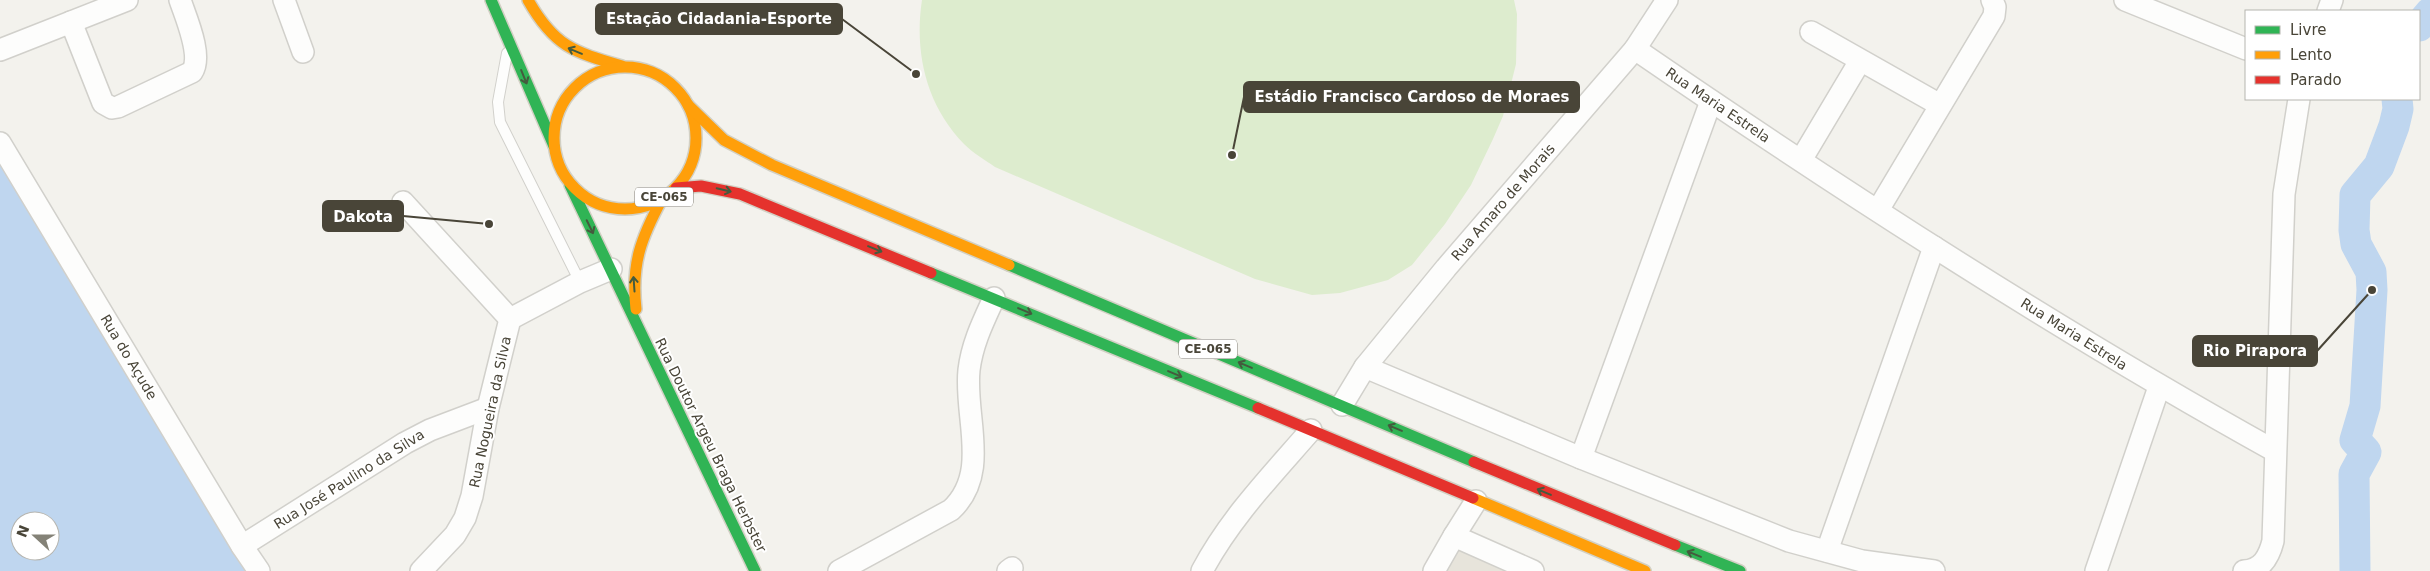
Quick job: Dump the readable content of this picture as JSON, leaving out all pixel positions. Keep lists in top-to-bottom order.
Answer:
{
  "streets": {
    "main road": ["CE-065", "Rua Doutor Argeu Braga Herbster"],
    "street": [
      "Rua Maria Estrela",
      "Rua Amaro de Morais",
      "Rua do Açude",
      "Rua Nogueira da Silva",
      "Rua José Paulino da Silva"
    ]
  },
  "crossings": [
    ["Rua Maria Estrela", "Rua Amaro de Morais"],
    ["CE-065", "Rua Amaro de Morais"],
    ["CE-065", "Rua Doutor Argeu Braga Herbster"],
    ["Rua do Açude", "Rua José Paulino da Silva"],
    ["Rua Nogueira da Silva", "Rua Doutor Argeu Braga Herbster"],
    ["Rua Nogueira da Silva", "Rua José Paulino da Silva"]
  ],
  "places": [
    "Estação Cidadania-Esporte",
    "Estádio Francisco Cardoso de Moraes",
    "Dakota",
    "Rio Pirapora"
  ],
  "legend": ["Livre", "Lento", "Parado"],
  "north": "left"
}
